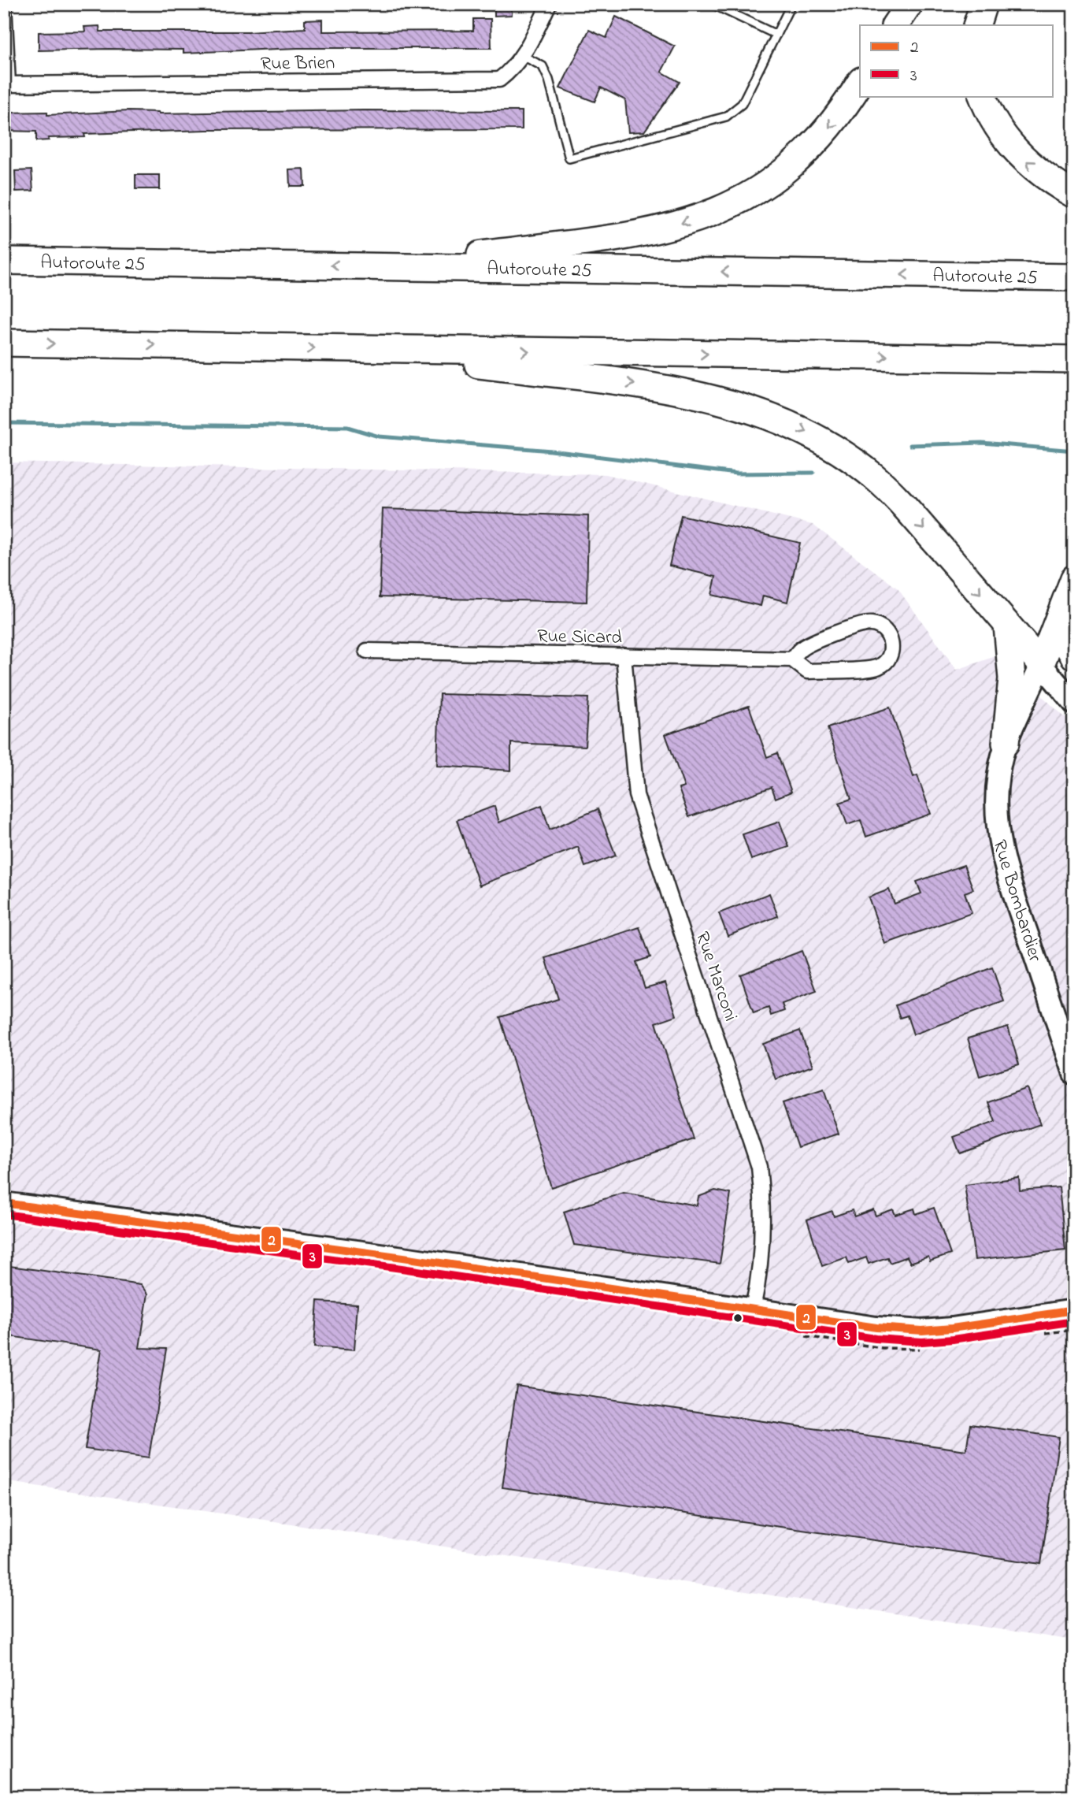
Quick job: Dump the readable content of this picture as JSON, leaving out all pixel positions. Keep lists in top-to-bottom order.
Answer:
{
  "streets": {
    "highway": ["Autoroute 25"],
    "street": [
      "Rue Brien",
      "Rue Sicard",
      "Rue Bombardier",
      "Rue Marconi"
    ]
  },
  "crossings": [
    ["Rue Sicard", "Rue Marconi"]
  ],
  "lines": ["transit line 2", "transit line 3"],
  "legend": ["2", "3"]
}
